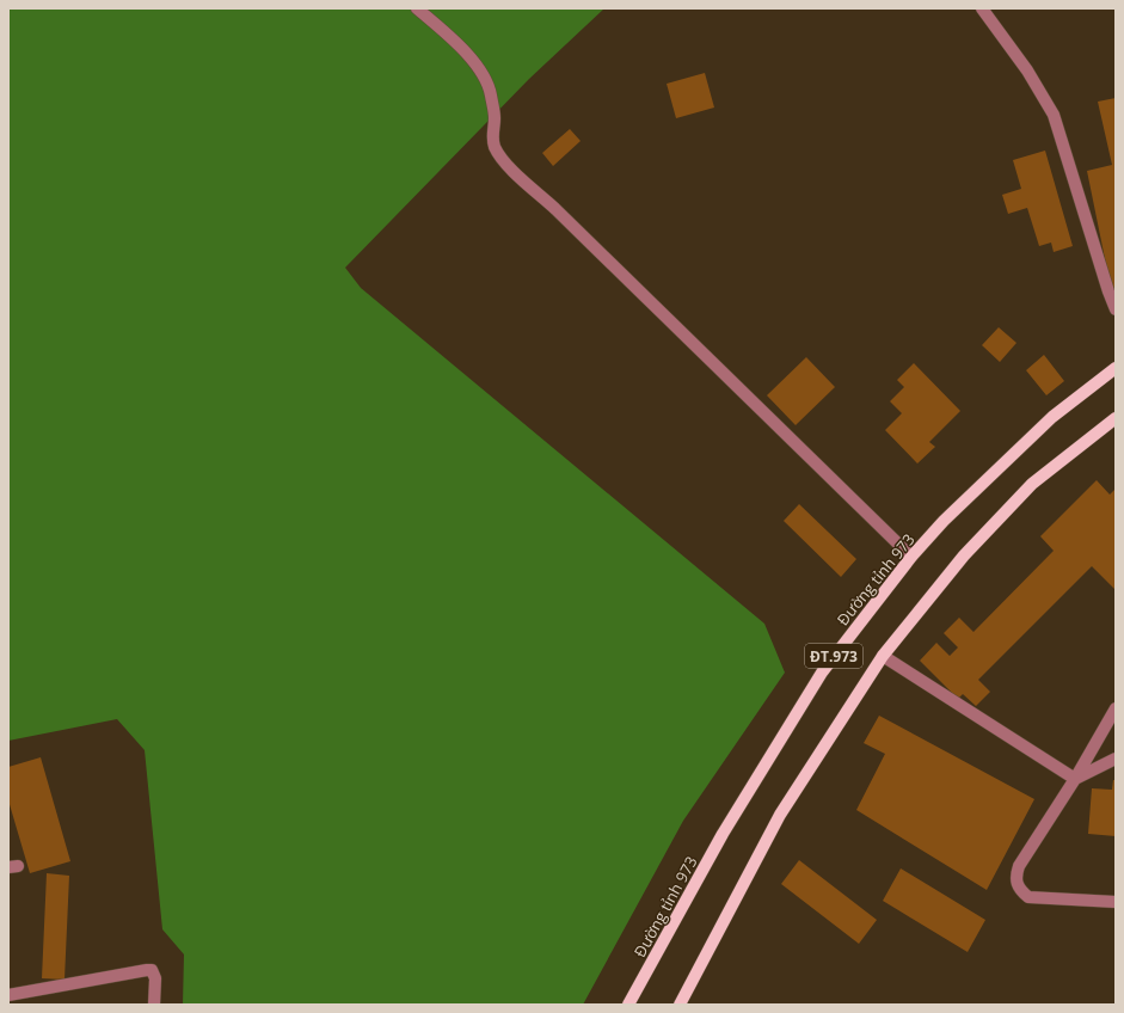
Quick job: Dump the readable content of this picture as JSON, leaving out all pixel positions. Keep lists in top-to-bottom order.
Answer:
{
  "streets": {
    "main road": ["Đường tỉnh 973", "ĐT.973"]
  }
}
